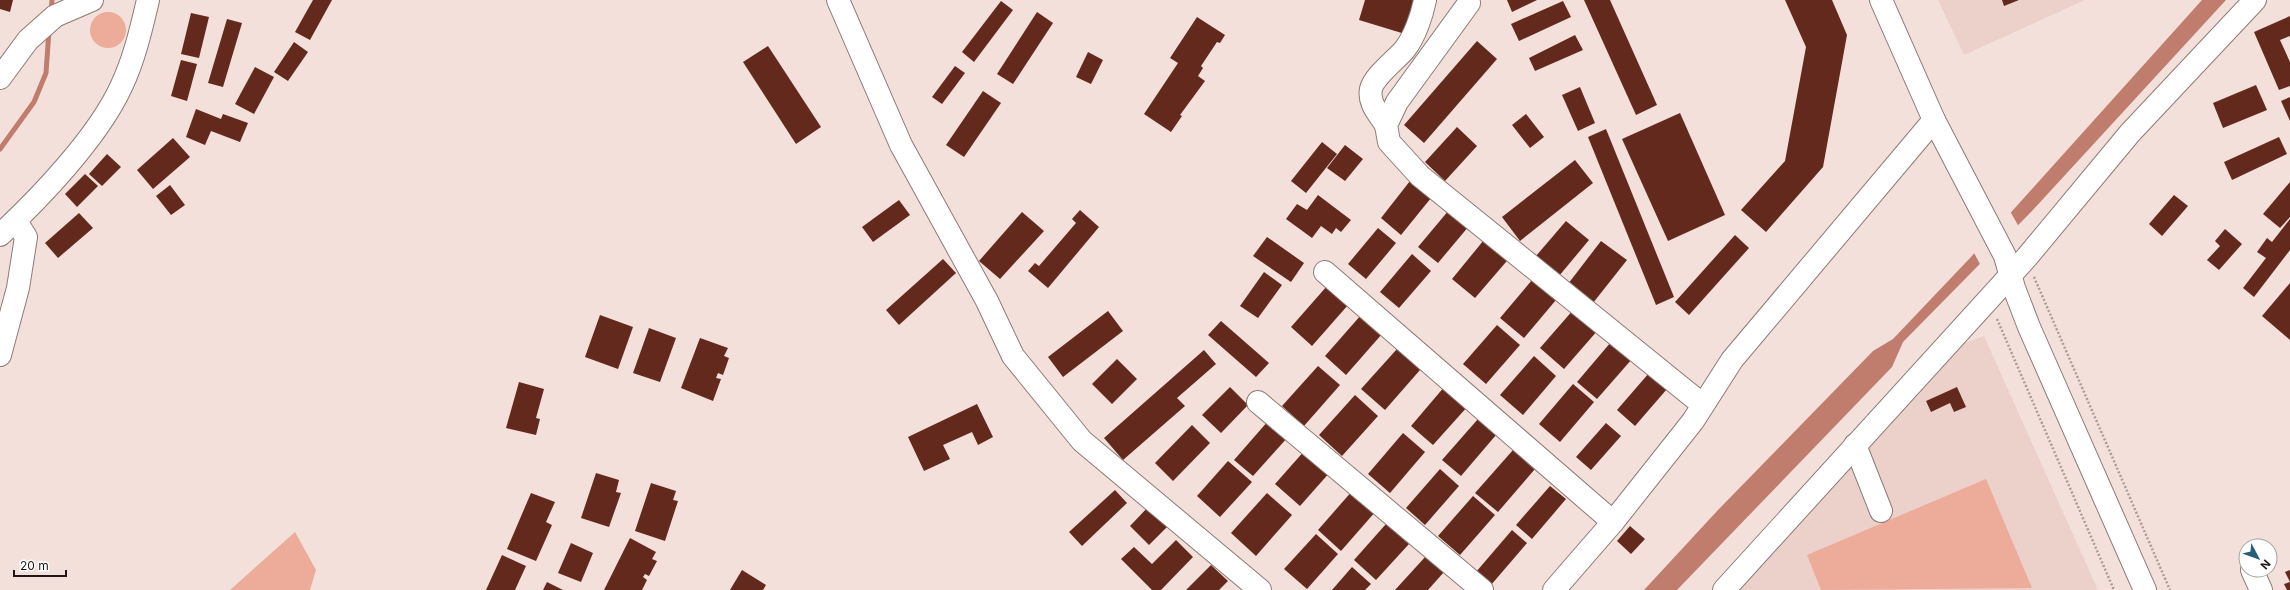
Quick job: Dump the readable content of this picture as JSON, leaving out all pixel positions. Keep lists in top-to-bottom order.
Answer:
{
  "scale_bar": "20 m",
  "north": "bottom right"
}
